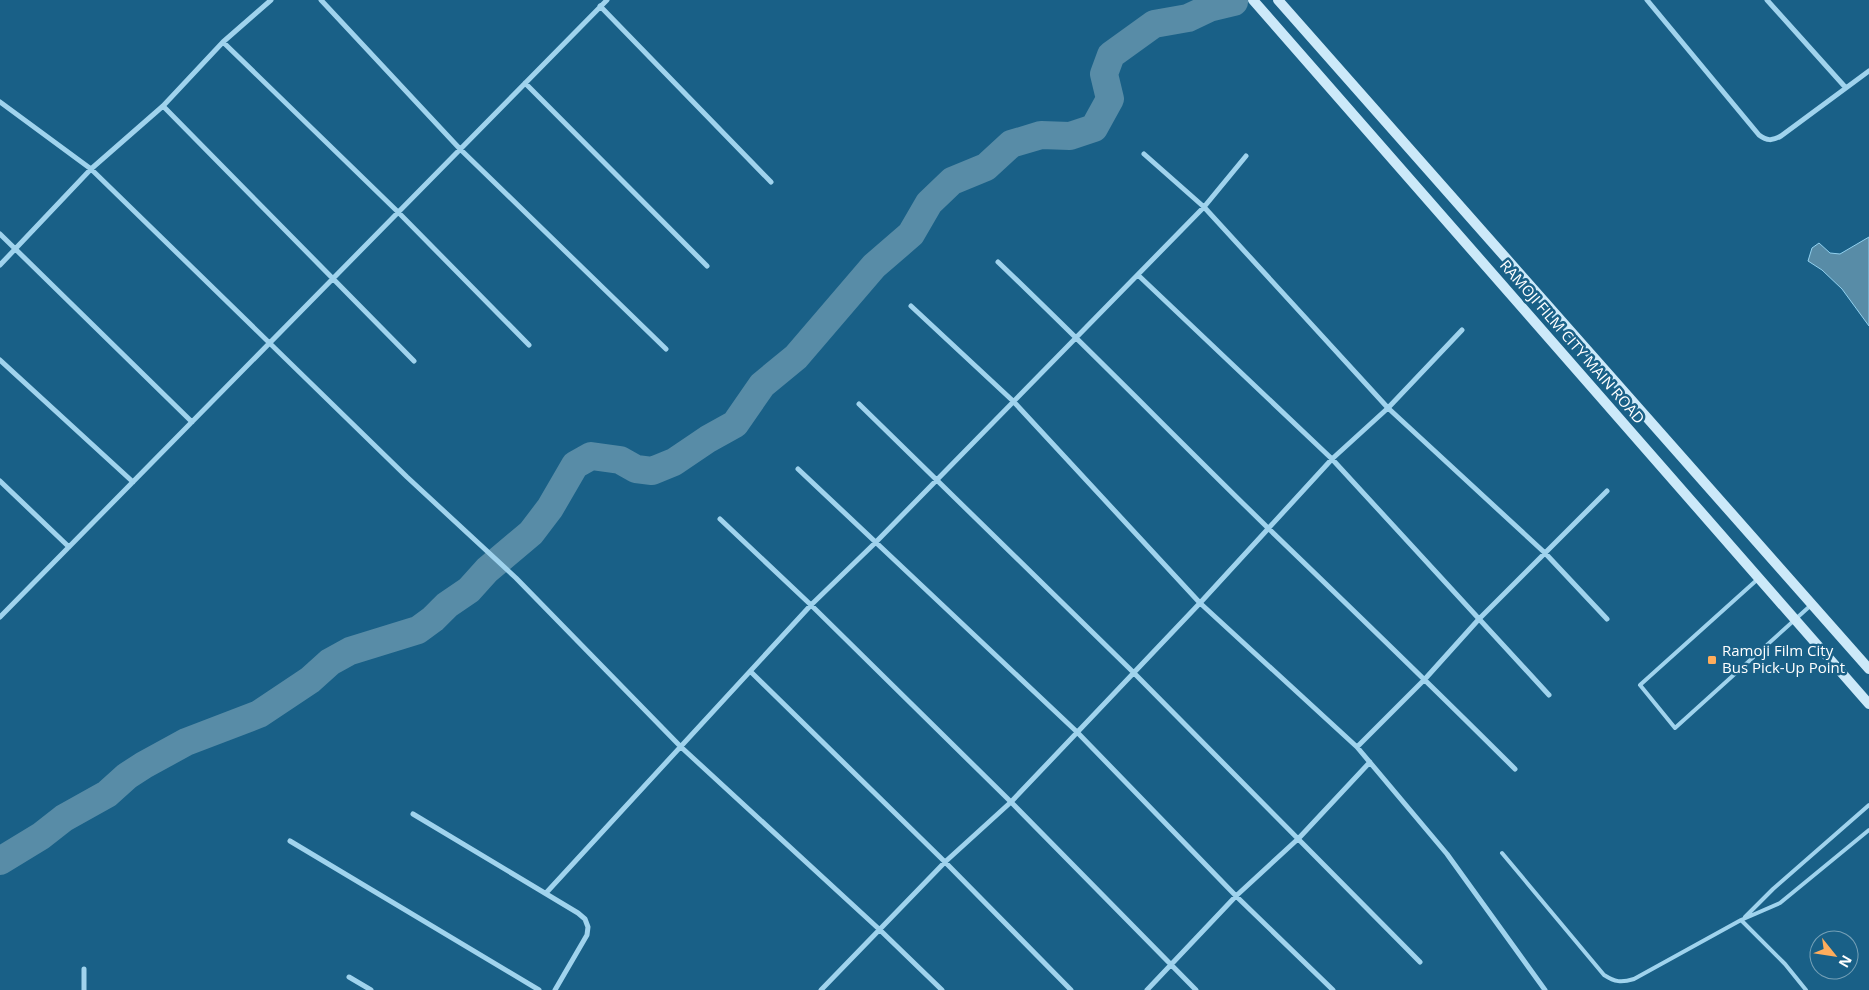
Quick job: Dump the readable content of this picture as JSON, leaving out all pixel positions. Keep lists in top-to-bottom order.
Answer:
{
  "streets": {
    "street": ["RAMOJI FILM CITY MAIN ROAD"]
  },
  "places": {
    "transit": ["Ramoji Film City Bus Pick-Up Point"]
  },
  "north": "bottom right"
}
